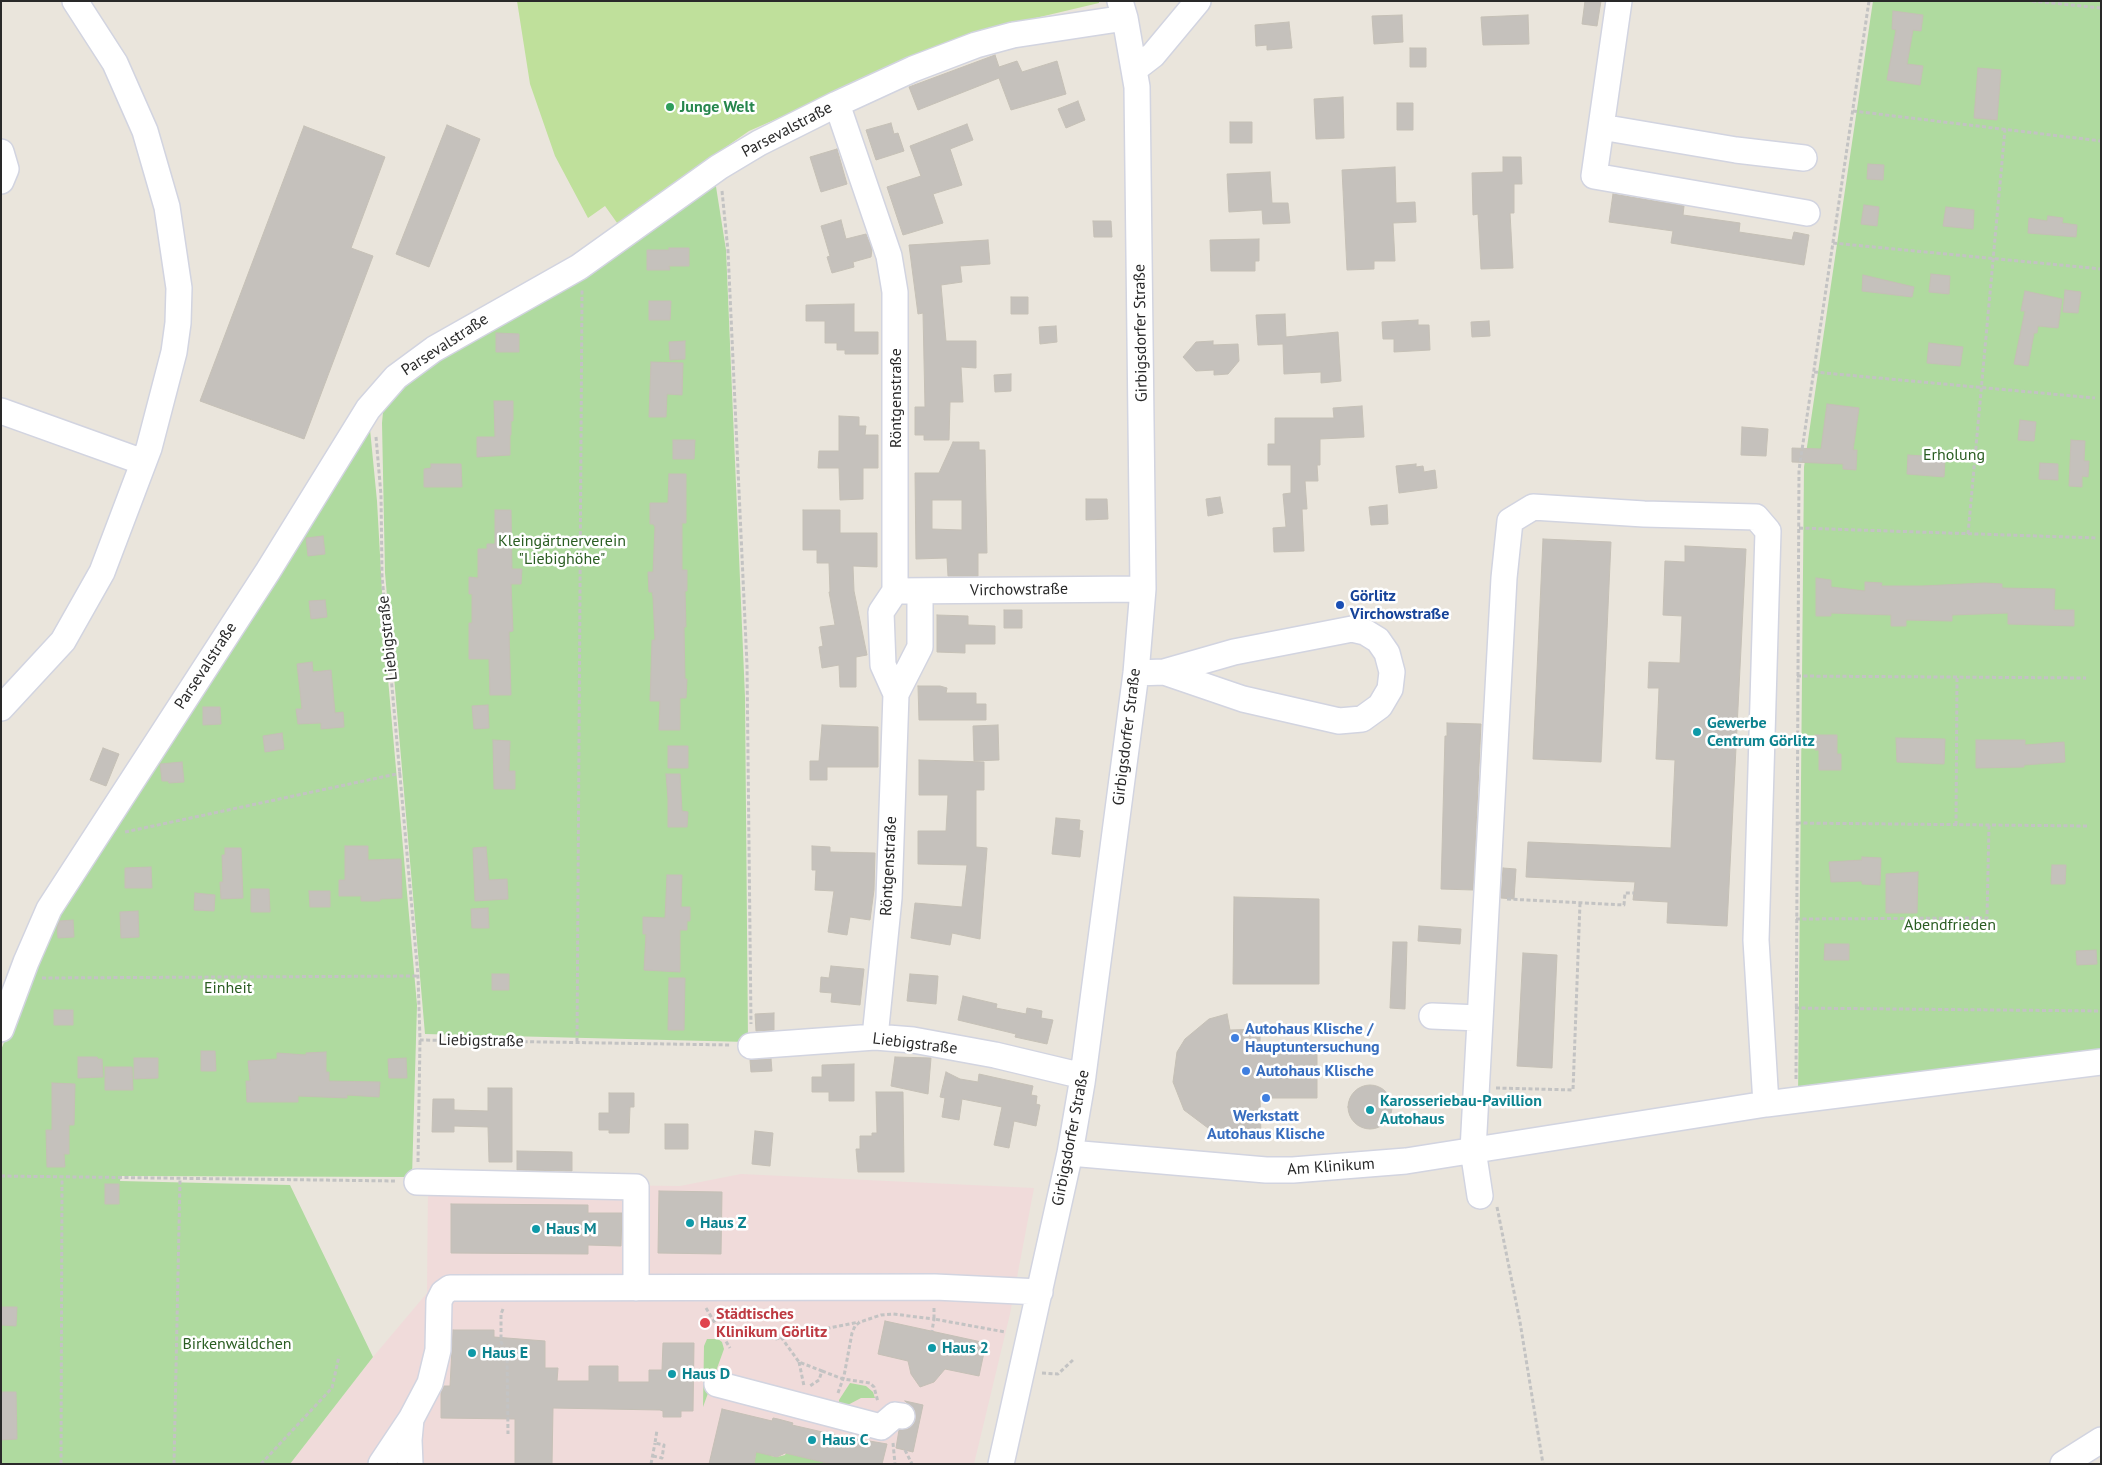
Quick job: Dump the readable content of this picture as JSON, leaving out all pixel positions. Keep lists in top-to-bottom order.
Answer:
{
  "streets": {
    "street": [
      "Parsevalstraße",
      "Girbigsdorfer Straße",
      "Röntgenstraße",
      "Virchowstraße",
      "Liebigstraße",
      "Am Klinikum"
    ]
  },
  "crossings": [
    ["Parsevalstraße", "Girbigsdorfer Straße"],
    ["Parsevalstraße", "Röntgenstraße"],
    ["Parsevalstraße", "Liebigstraße"],
    ["Girbigsdorfer Straße", "Virchowstraße"],
    ["Girbigsdorfer Straße", "Liebigstraße"],
    ["Girbigsdorfer Straße", "Am Klinikum"],
    ["Röntgenstraße", "Virchowstraße"],
    ["Röntgenstraße", "Liebigstraße"]
  ],
  "parks": [
    "Erholung",
    "Kleingärtnerverein \"Liebighöhe\"",
    "Abendfrieden",
    "Einheit",
    "Birkenwäldchen"
  ],
  "places": [
    "Junge Welt",
    "Görlitz Virchowstraße",
    "Gewerbe Centrum Görlitz",
    "Autohaus Klische / Hauptuntersuchung",
    "Autohaus Klische",
    "Werkstatt Autohaus Klische",
    "Karosseriebau-Pavillion Autohaus",
    "Haus Z",
    "Haus M",
    "Städtisches Klinikum Görlitz",
    "Haus 2",
    "Haus E",
    "Haus D",
    "Haus C"
  ]
}
